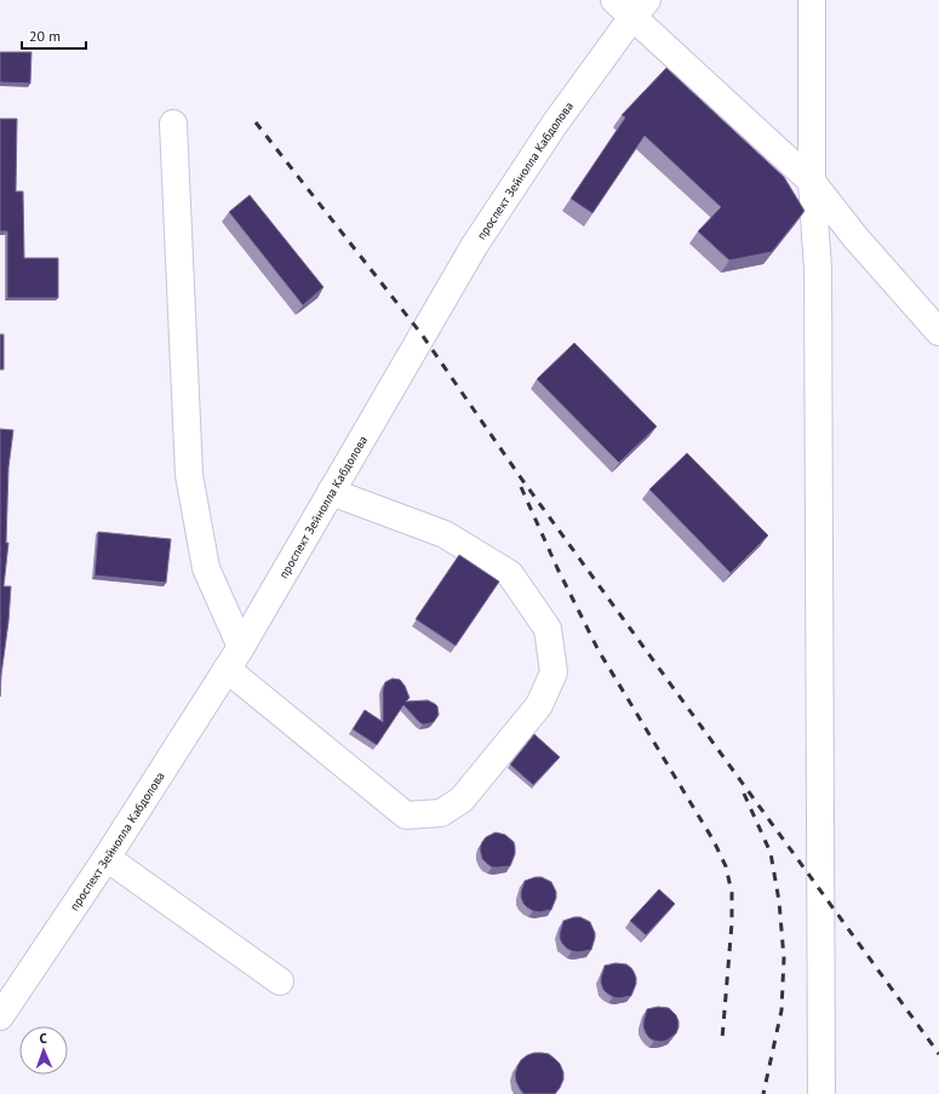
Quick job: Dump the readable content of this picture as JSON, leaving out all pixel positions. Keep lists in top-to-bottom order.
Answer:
{
  "streets": {
    "street": ["проспект Зейнолла Кабдолова"]
  },
  "scale_bar": "20 m",
  "north": "top"
}
